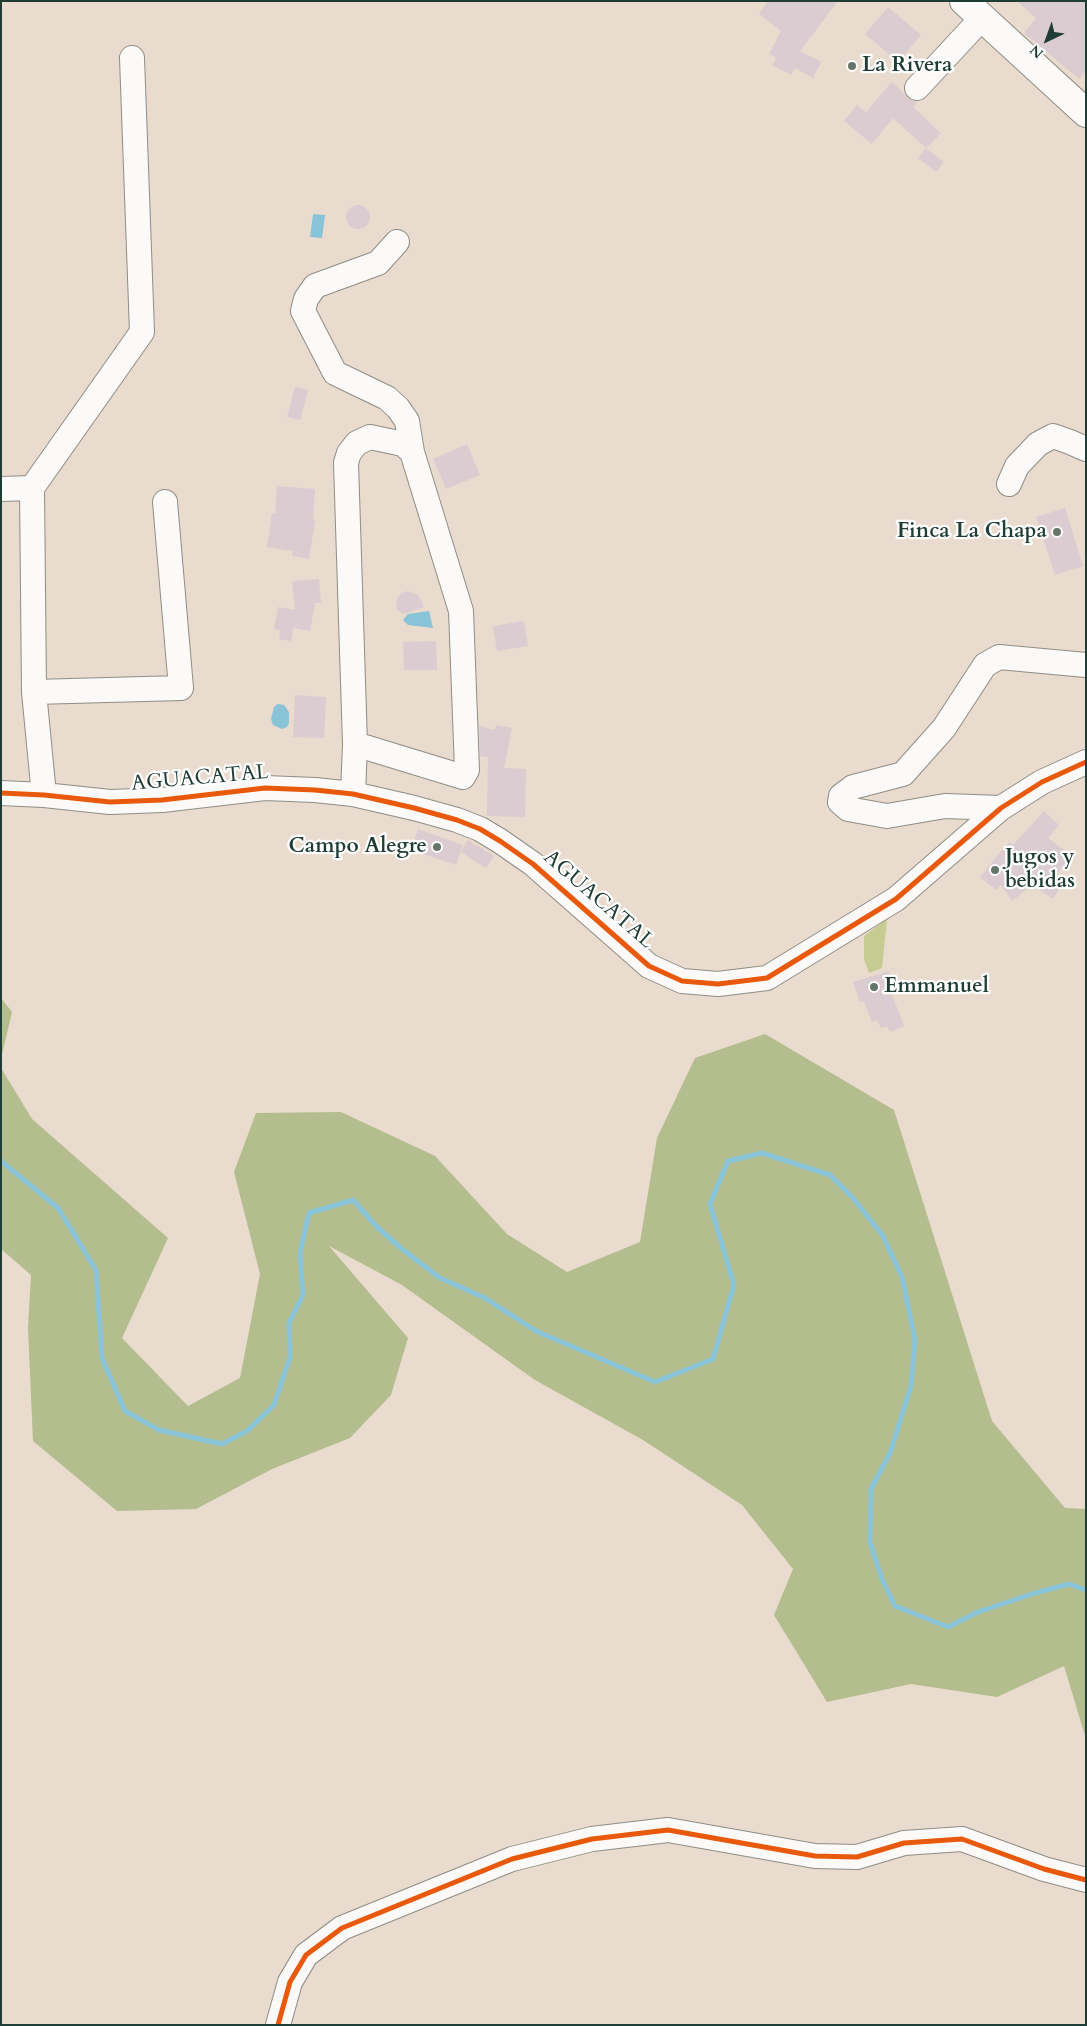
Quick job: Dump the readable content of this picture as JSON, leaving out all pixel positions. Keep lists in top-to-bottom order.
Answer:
{
  "streets": {
    "street": ["AGUACATAL"]
  },
  "places": [
    "La Rivera",
    "Finca La Chapa",
    "Campo Alegre",
    "Jugos y bebidas",
    "Emmanuel"
  ],
  "north": "bottom left"
}
